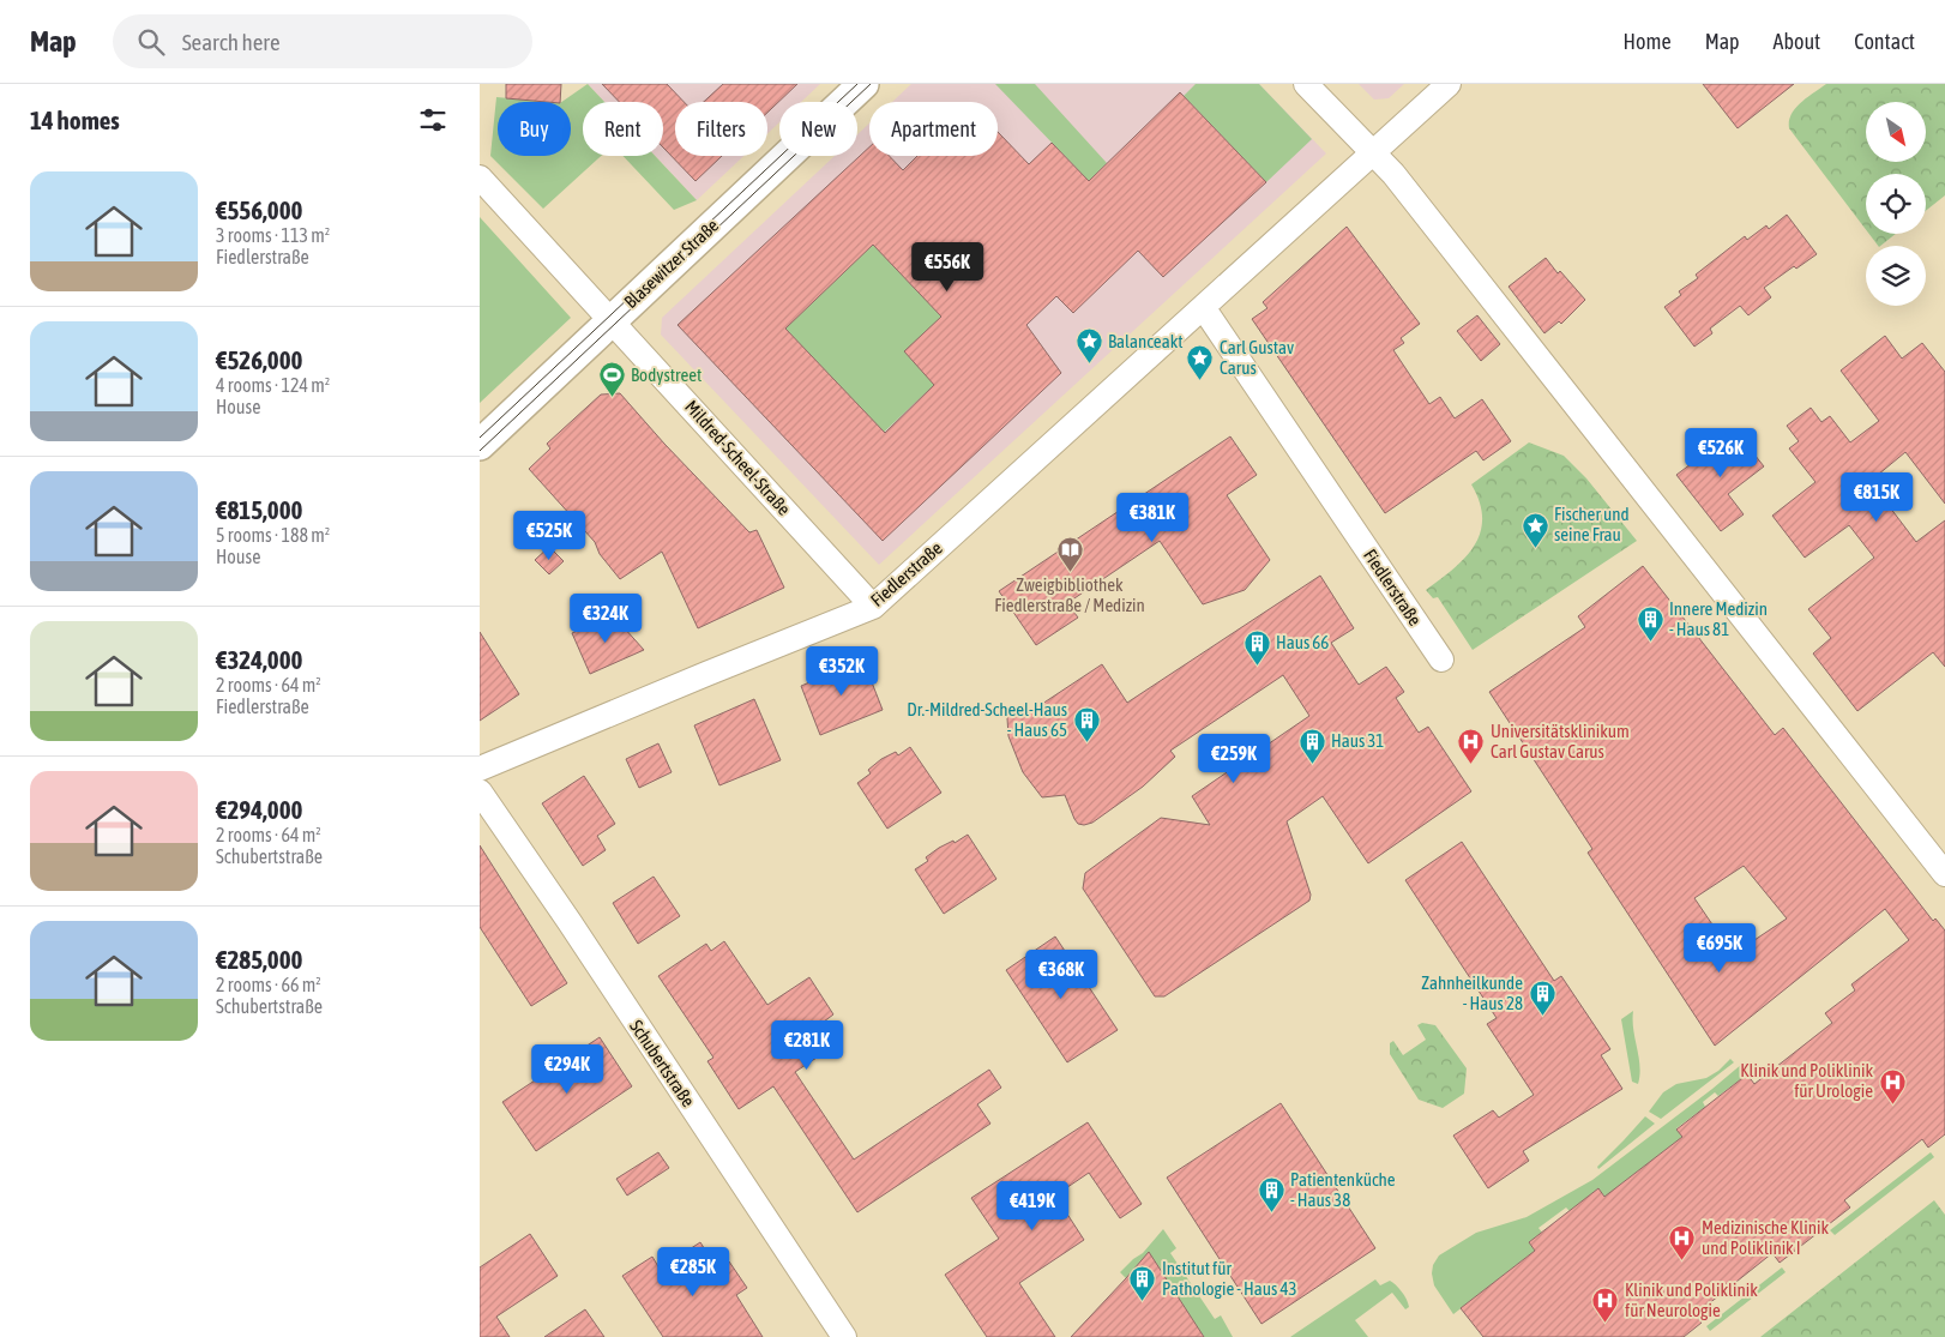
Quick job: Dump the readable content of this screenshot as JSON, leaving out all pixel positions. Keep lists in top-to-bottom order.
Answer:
{
  "streets": {
    "street": [
      "Blasewitzer Straße",
      "Mildred-Scheel-Straße",
      "Fiedlerstraße",
      "Schubertstraße"
    ]
  },
  "crossings": [
    ["Blasewitzer Straße", "Mildred-Scheel-Straße"],
    ["Mildred-Scheel-Straße", "Fiedlerstraße"]
  ],
  "places": {
    "place": ["Balanceakt", "Carl Gustav Carus", "Fischer und seine Frau"],
    "sports": ["Bodystreet"],
    "library": ["Zweigbibliothek Fiedlerstraße / Medizin"],
    "building": [
      "Innere Medizin - Haus 81",
      "Haus 66",
      "Dr.-Mildred-Scheel-Haus - Haus 65",
      "Haus 31",
      "Zahnheilkunde - Haus 28",
      "Patientenküche - Haus 38",
      "Institut für Pathologie - Haus 43"
    ],
    "hospital": [
      "Universitätsklinikum Carl Gustav Carus",
      "Klinik und Poliklinik für Urologie",
      "Medizinische Klinik und Poliklinik I",
      "Klinik und Poliklinik für Neurologie"
    ]
  },
  "north": "bottom right",
  "page": {
    "header": "Map",
    "search": "Search here",
    "nav": [
      "Home",
      "Map",
      "About",
      "Contact"
    ],
    "heading": "14 homes",
    "chip": [
      "Buy",
      "Rent",
      "Filters",
      "New",
      "Apartment"
    ],
    "list": [
      {
        "name": "€556,000",
        "note": "3 rooms · 113 m² · Fiedlerstraße"
      },
      {
        "name": "€526,000",
        "note": "4 rooms · 124 m² · House"
      },
      {
        "name": "€815,000",
        "note": "5 rooms · 188 m² · House"
      },
      {
        "name": "€324,000",
        "note": "2 rooms · 64 m² · Fiedlerstraße"
      },
      {
        "name": "€294,000",
        "note": "2 rooms · 64 m² · Schubertstraße"
      },
      {
        "name": "€285,000",
        "note": "2 rooms · 66 m² · Schubertstraße"
      }
    ],
    "price": [
      "€556K",
      "€526K",
      "€815K",
      "€381K",
      "€525K",
      "€324K",
      "€352K",
      "€259K",
      "€695K",
      "€368K",
      "€281K",
      "€294K",
      "€419K",
      "€285K"
    ]
  }
}
